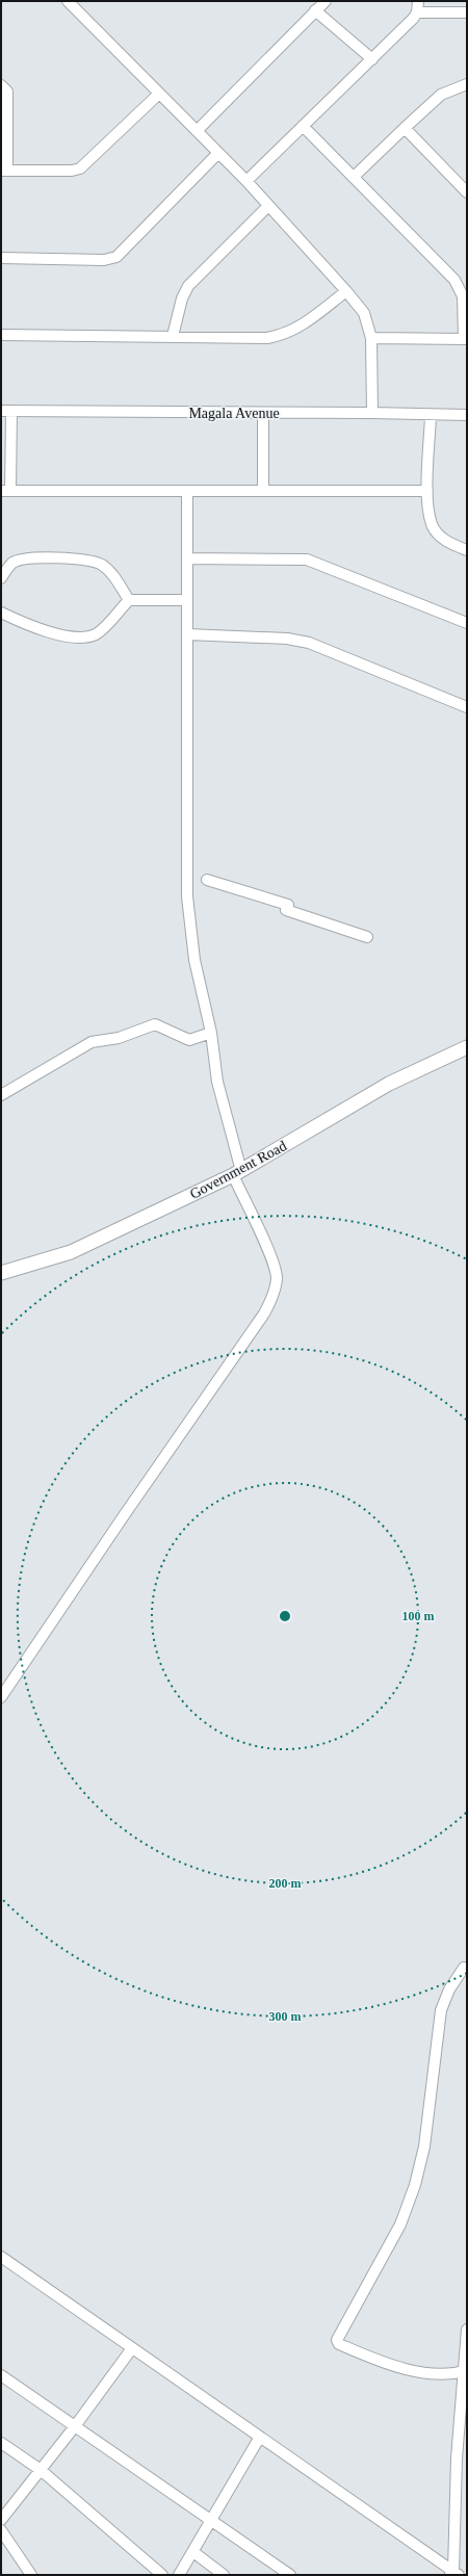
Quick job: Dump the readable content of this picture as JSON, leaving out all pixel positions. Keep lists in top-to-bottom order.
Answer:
{
  "streets": {
    "street": ["Magala Avenue", "Government Road"]
  },
  "rings": ["100 m", "200 m", "300 m"]
}
